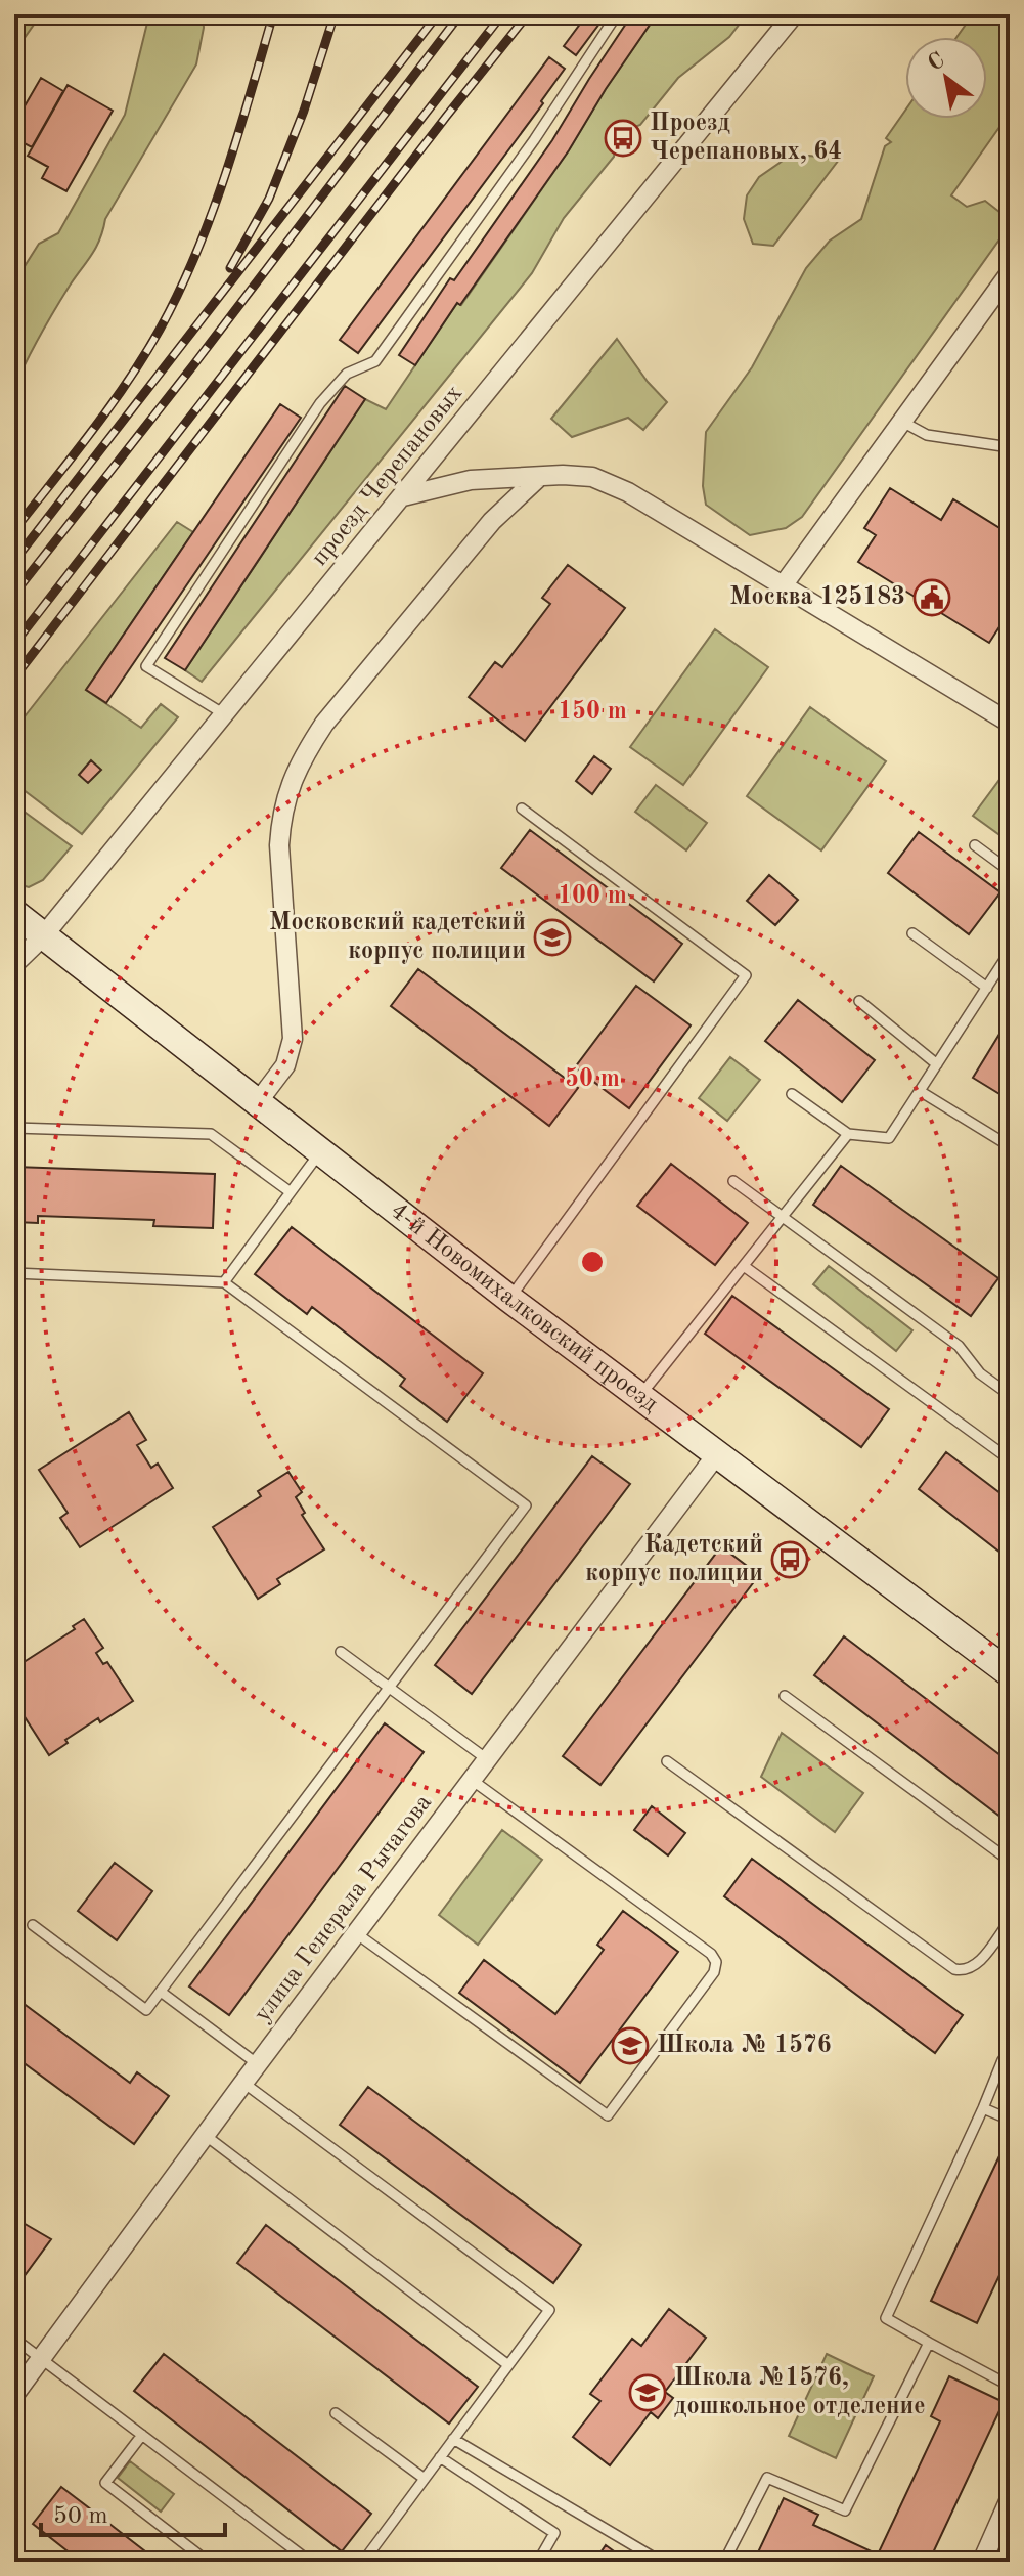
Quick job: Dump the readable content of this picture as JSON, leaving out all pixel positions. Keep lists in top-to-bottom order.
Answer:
{
  "streets": {
    "street": ["проезд Черепановых", "4-й Новомихалковский проезд", "улица Генерала Рычагова"]
  },
  "crossings": [
    ["проезд Черепановых", "4-й Новомихалковский проезд"],
    ["4-й Новомихалковский проезд", "улица Генерала Рычагова"]
  ],
  "places": {
    "bus stop": ["Проезд Черепановых, 64", "Кадетский корпус полиции"],
    "public building": ["Москва 125183"],
    "school or university": ["Московский кадетский корпус полиции", "Школа № 1576", "Школа №1576, дошкольное отделение"]
  },
  "scale_bar": "50 m",
  "north": "top left",
  "rings": ["150 m", "100 m", "50 m"]
}
